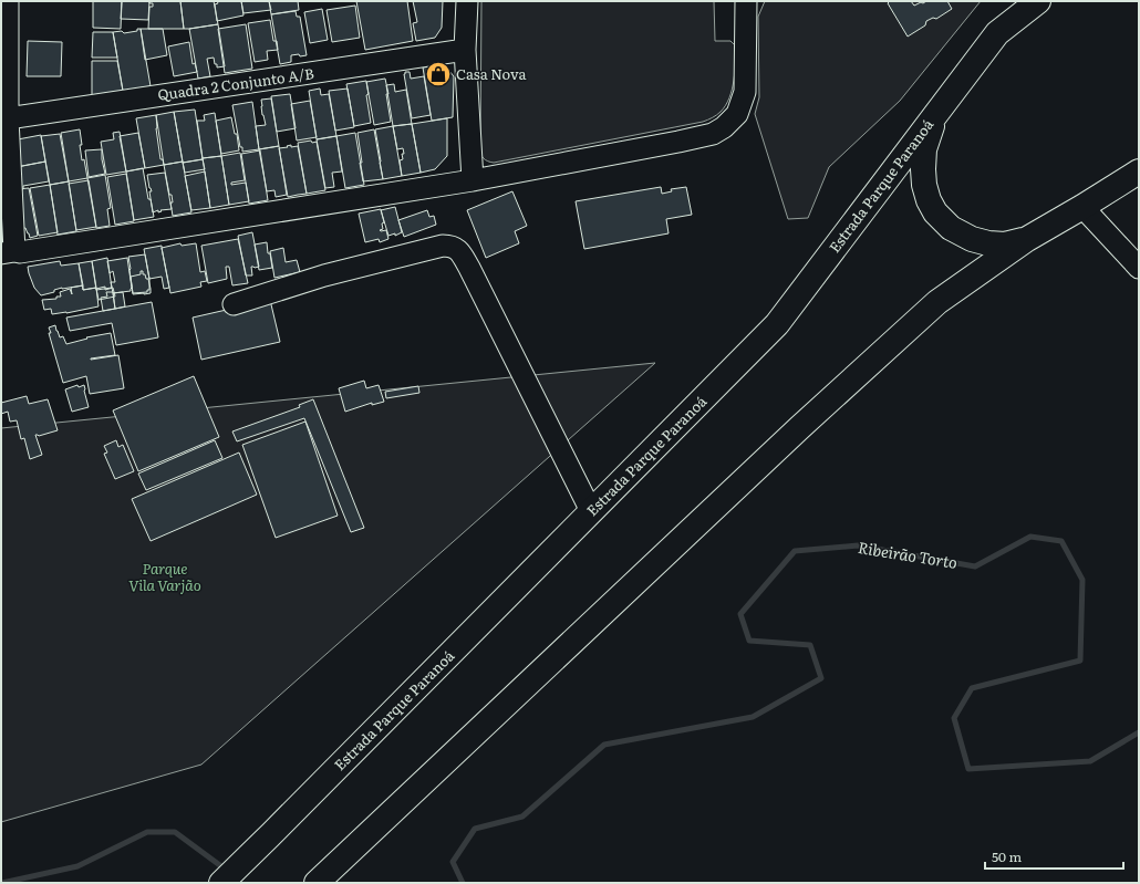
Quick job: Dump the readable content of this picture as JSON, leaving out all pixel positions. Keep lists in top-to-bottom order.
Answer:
{
  "streets": {
    "main road": ["Estrada Parque Paranoá"],
    "street": ["Quadra 2 Conjunto A/B"]
  },
  "water": ["Ribeirão Torto"],
  "parks": ["Parque Vila Varjão"],
  "places": {
    "shop": ["Casa Nova"]
  },
  "scale_bar": "50 m"
}
